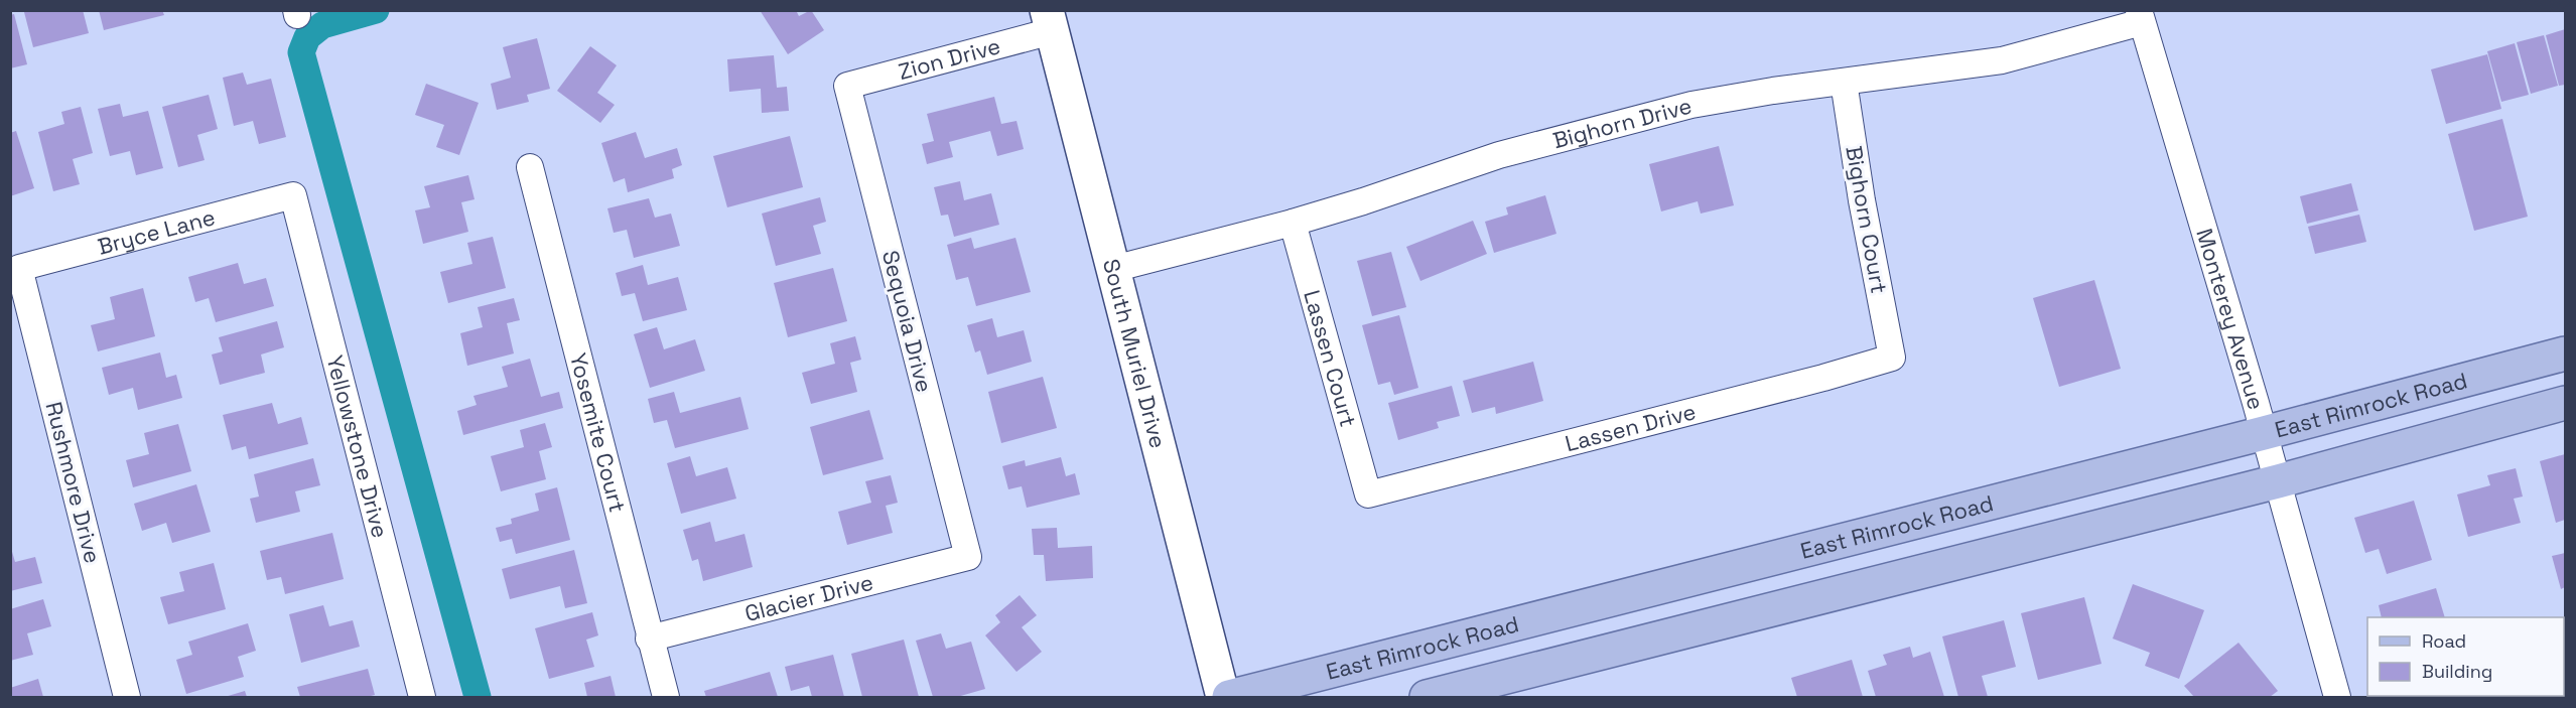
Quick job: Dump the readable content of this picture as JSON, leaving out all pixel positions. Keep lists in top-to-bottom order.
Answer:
{
  "streets": {
    "main road": ["East Rimrock Road"],
    "street": [
      "Zion Drive",
      "Bighorn Drive",
      "Bighorn Court",
      "Bryce Lane",
      "Monterey Avenue",
      "Sequoia Drive",
      "South Muriel Drive",
      "Lassen Court",
      "Lassen Drive",
      "Yosemite Court",
      "Yellowstone Drive",
      "Rushmore Drive",
      "Glacier Drive"
    ]
  },
  "crossings": [
    ["Zion Drive", "Sequoia Drive"],
    ["Zion Drive", "South Muriel Drive"],
    ["Bighorn Drive", "Bighorn Court"],
    ["Bighorn Drive", "Monterey Avenue"],
    ["Bighorn Drive", "South Muriel Drive"],
    ["Bighorn Drive", "Lassen Court"],
    ["Bighorn Court", "Lassen Drive"],
    ["Bryce Lane", "Yellowstone Drive"],
    ["Bryce Lane", "Rushmore Drive"],
    ["Monterey Avenue", "East Rimrock Road"],
    ["Sequoia Drive", "Glacier Drive"],
    ["Lassen Court", "Lassen Drive"],
    ["Yosemite Court", "Glacier Drive"]
  ],
  "legend": ["Road", "Building"]
}
